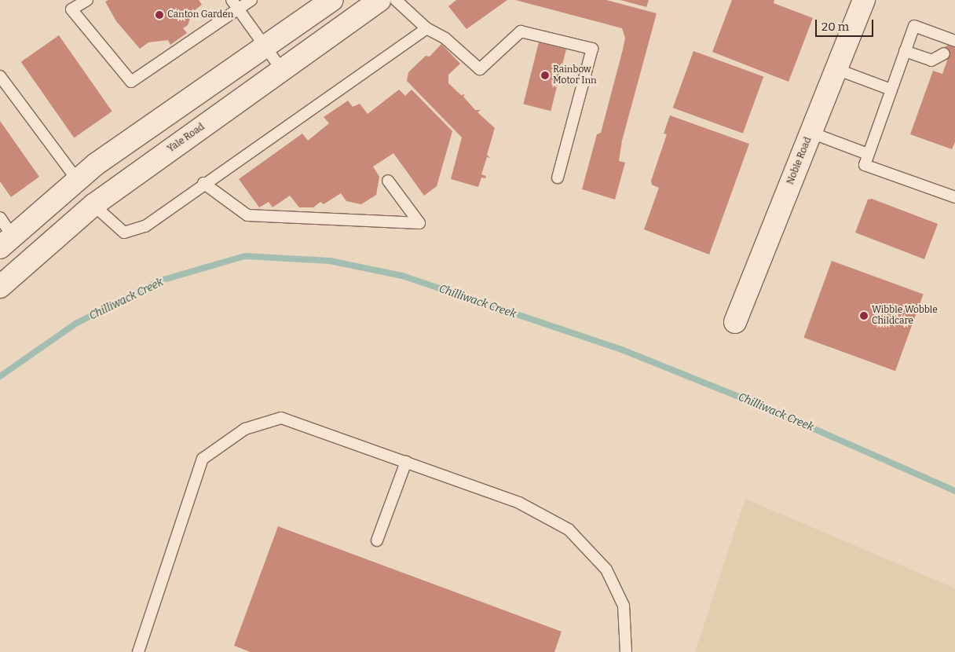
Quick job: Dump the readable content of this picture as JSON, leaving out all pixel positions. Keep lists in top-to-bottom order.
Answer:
{
  "streets": {
    "main road": ["Yale Road", "Noble Road"]
  },
  "water": ["Chilliwack Creek"],
  "places": ["Canton Garden", "Rainbow Motor Inn", "Wibble Wobble Childcare"],
  "scale_bar": "20 m"
}
